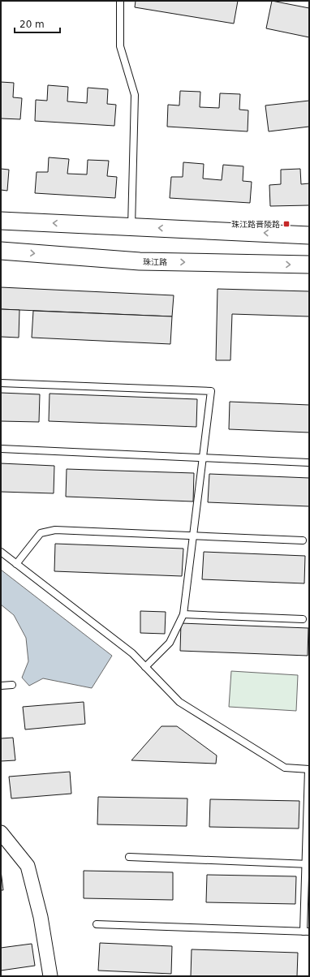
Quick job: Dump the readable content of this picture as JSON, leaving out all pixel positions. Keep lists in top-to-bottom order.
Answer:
{
  "streets": {
    "street": ["珠江路"]
  },
  "places": {
    "transit": ["珠江路晋陵路"]
  },
  "scale_bar": "20 m"
}
